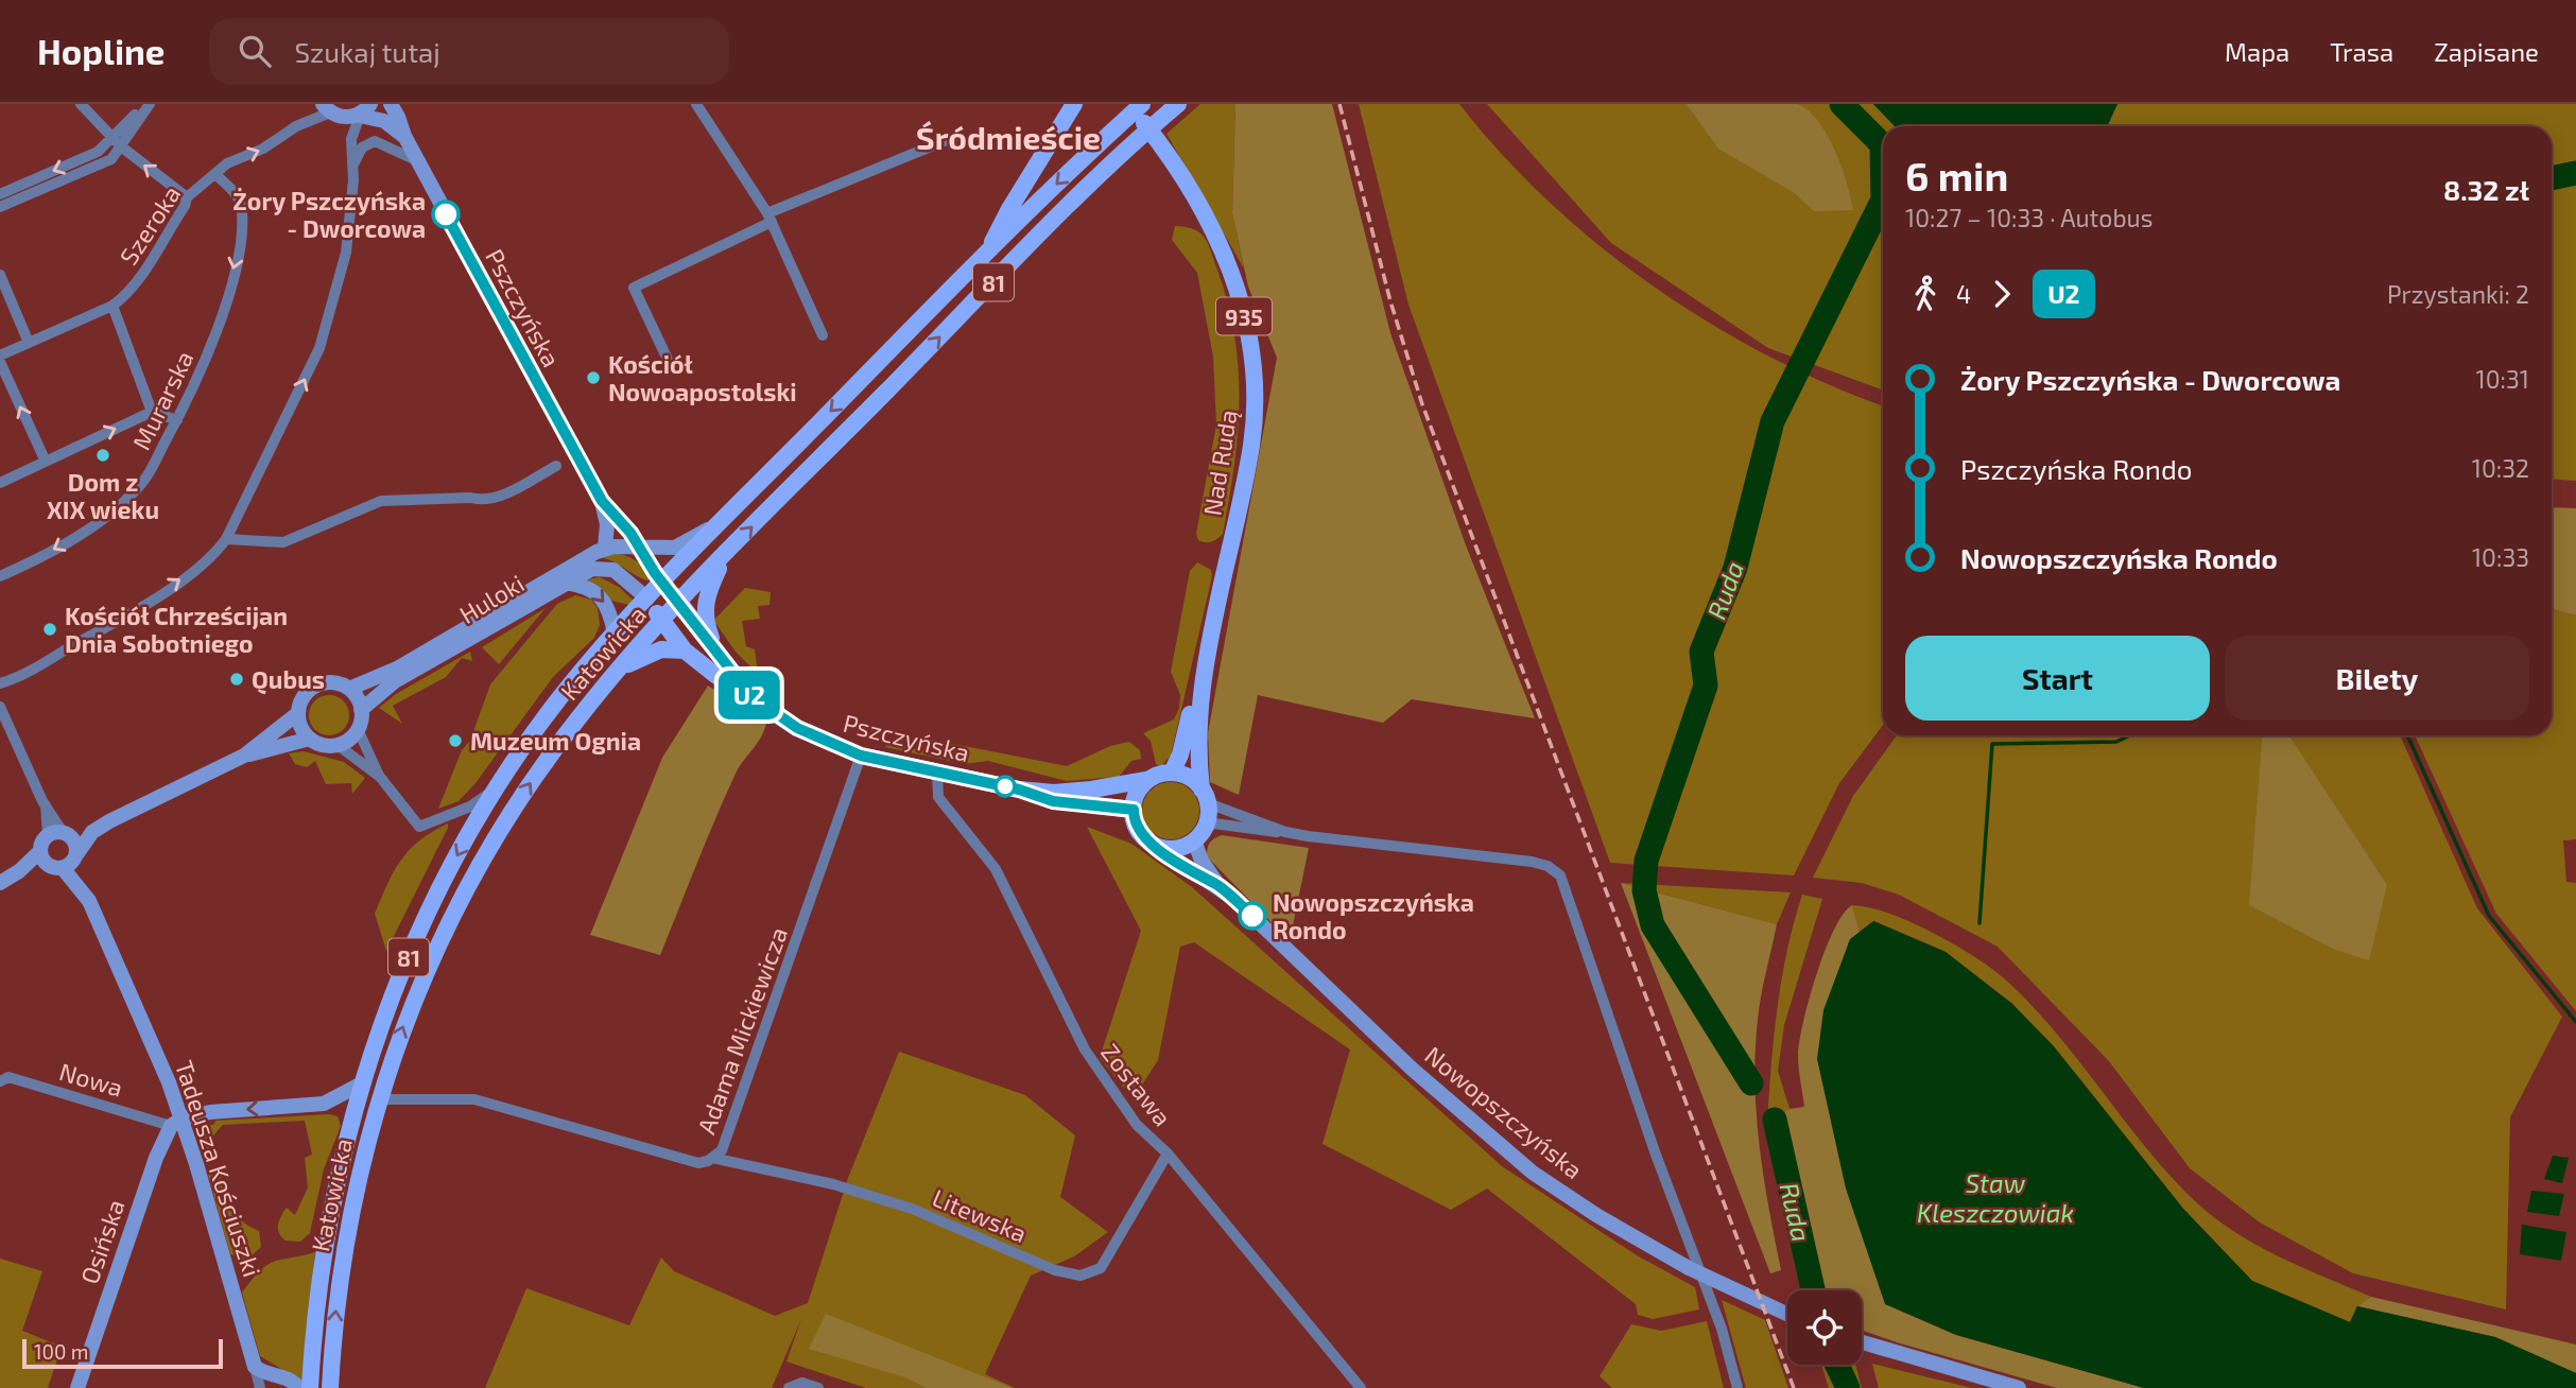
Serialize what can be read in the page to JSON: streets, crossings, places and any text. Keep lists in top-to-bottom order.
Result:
{
  "streets": {
    "main road": [
      "81",
      "Pszczyńska",
      "935",
      "Nad Rudą",
      "Katowicka"
    ],
    "street": [
      "Szeroka",
      "Murarska",
      "Huloki",
      "Adama Mickiewicza",
      "Nowa",
      "Zostawa",
      "Nowopszczyńska",
      "Tadeusza Kościuszki",
      "Litewska",
      "Osińska"
    ]
  },
  "crossings": [
    ["Szeroka", "Murarska"],
    ["Pszczyńska", "935"],
    ["Pszczyńska", "Nad Rudą"],
    ["Pszczyńska", "Huloki"],
    ["Pszczyńska", "Katowicka"],
    ["Pszczyńska", "Adama Mickiewicza"],
    ["Pszczyńska", "Zostawa"],
    ["Pszczyńska", "Nowopszczyńska"],
    ["935", "Nad Rudą"],
    ["935", "Nowopszczyńska"],
    ["Nad Rudą", "Nowopszczyńska"],
    ["Huloki", "Katowicka"],
    ["Katowicka", "Adama Mickiewicza"],
    ["Adama Mickiewicza", "Litewska"],
    ["Nowa", "Tadeusza Kościuszki"],
    ["Nowa", "Osińska"],
    ["Zostawa", "Litewska"],
    ["Tadeusza Kościuszki", "Osińska"]
  ],
  "one_way": ["Murarska"],
  "districts": ["Śródmieście"],
  "water": ["Ruda", "Staw Kleszczowiak"],
  "places": [
    "Żory Pszczyńska - Dworcowa",
    "Kościół Nowoapostolski",
    "Dom z XIX wieku",
    "Kościół Chrześcijan Dnia Sobotniego",
    "Qubus",
    "Muzeum Ognia",
    "Nowopszczyńska Rondo"
  ],
  "lines": ["bus line U2"],
  "scale_bar": "100 m",
  "page": {
    "header": "Hopline",
    "search": "Szukaj tutaj",
    "nav": ["Mapa", "Trasa", "Zapisane"],
    "on_map": "U2",
    "heading": ["6 min", "10:27 – 10:33 · Autobus", "8.32 zł"],
    "legs": ["4", "U2", "Przystanki: 2"],
    "list": [
      {
        "name": "Żory Pszczyńska - Dworcowa",
        "value": "10:31"
      },
      {
        "name": "Pszczyńska Rondo",
        "value": "10:32"
      },
      {
        "name": "Nowopszczyńska Rondo",
        "value": "10:33"
      }
    ],
    "buttons": ["Start", "Bilety"],
    "scale": "100 m"
  }
}
